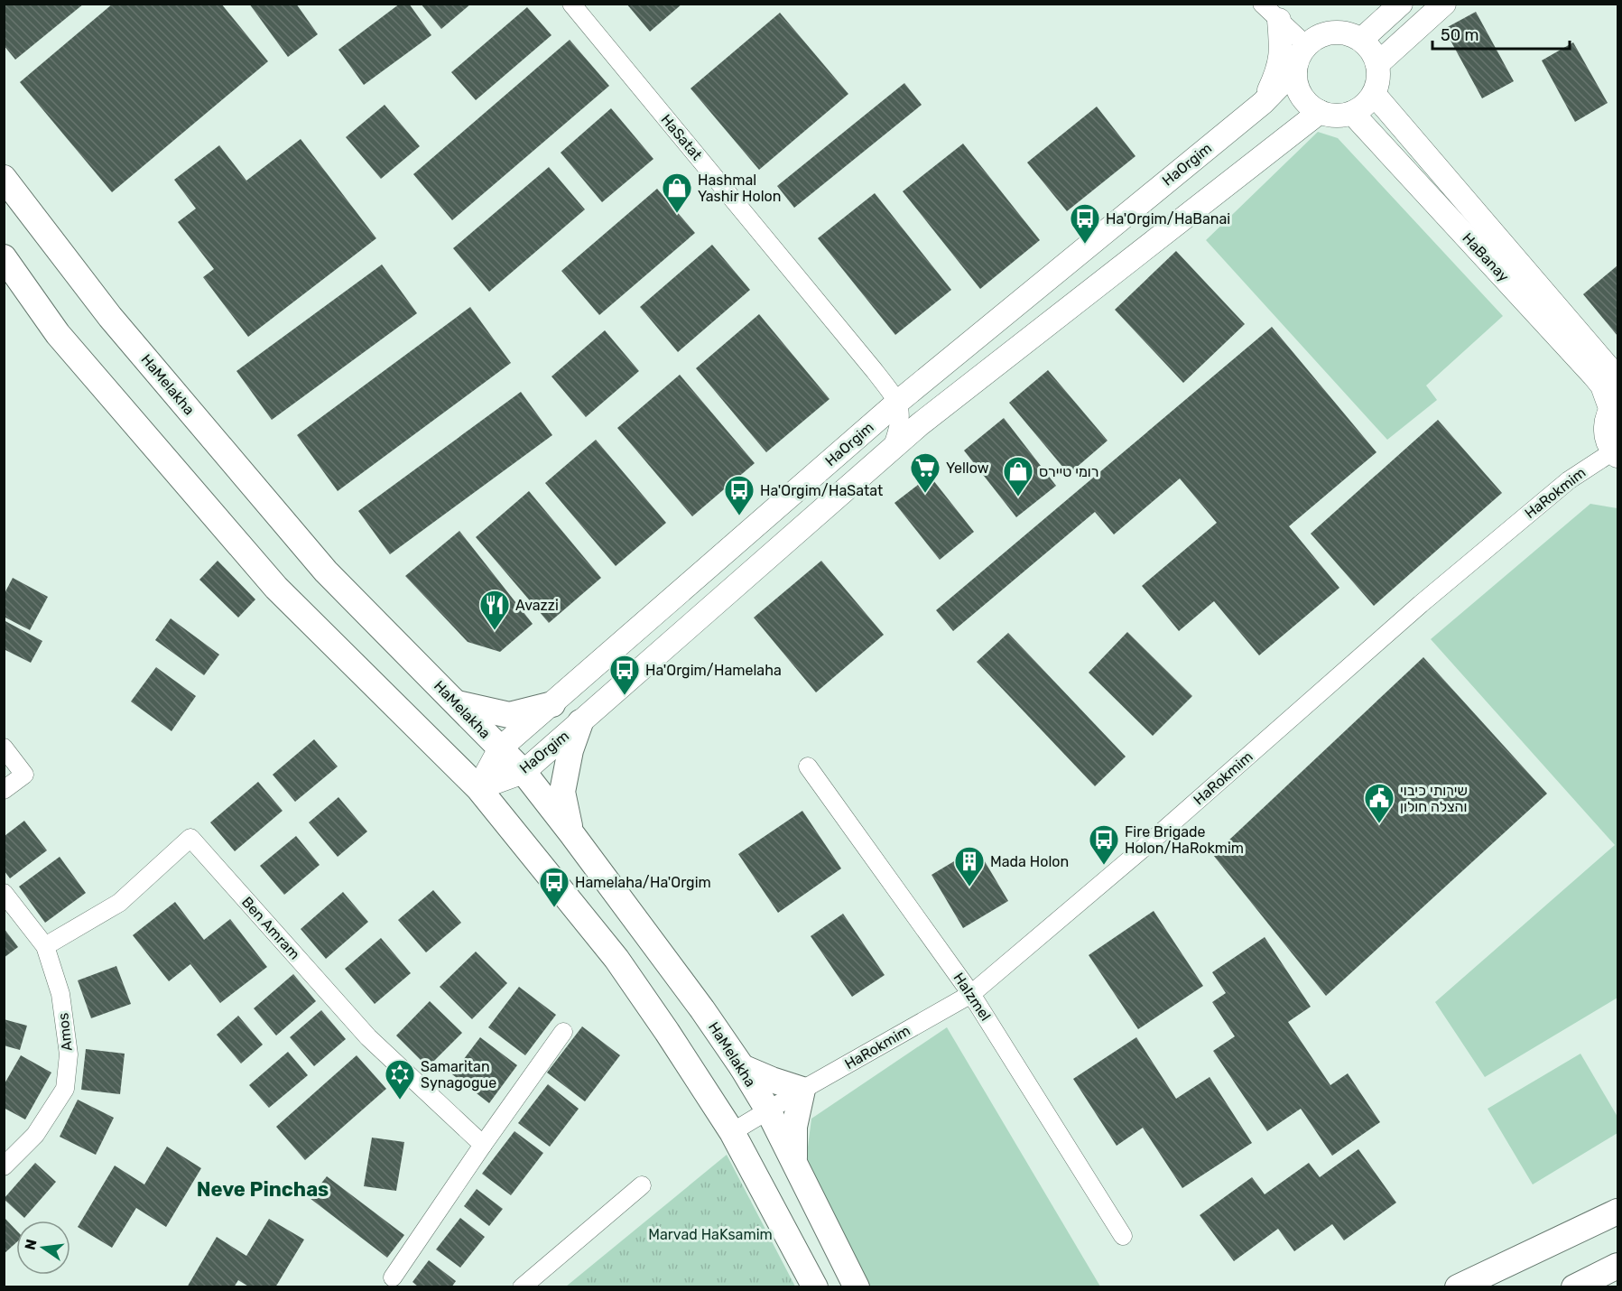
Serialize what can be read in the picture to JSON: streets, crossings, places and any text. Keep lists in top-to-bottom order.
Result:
{
  "streets": {
    "main road": ["HaMelakha"],
    "street": [
      "HaSatat",
      "HaOrgim",
      "HaBanay",
      "HaRokmim",
      "Ben Amram",
      "HaIzmel",
      "Amos"
    ]
  },
  "crossings": [
    ["HaSatat", "HaOrgim"],
    ["HaOrgim", "HaBanay"],
    ["HaOrgim", "HaMelakha"],
    ["HaMelakha", "HaRokmim"],
    ["HaRokmim", "HaIzmel"],
    ["Ben Amram", "Amos"]
  ],
  "districts": ["Neve Pinchas"],
  "parks": ["Marvad HaKsamim"],
  "places": {
    "shop": ["Hashmal Yashir Holon", "רומי טיירס"],
    "bus stop": [
      "Ha'Orgim/HaBanai",
      "Ha'Orgim/HaSatat",
      "Ha'Orgim/Hamelaha",
      "Fire Brigade Holon/HaRokmim",
      "Hamelaha/Ha'Orgim"
    ],
    "supermarket": ["Yellow"],
    "restaurant": ["Avazzi"],
    "public building": ["שירותי כיבוי והצלה חולון"],
    "building": ["Mada Holon"],
    "synagogue": ["Samaritan Synagogue"]
  },
  "scale_bar": "50 m",
  "north": "left"
}
